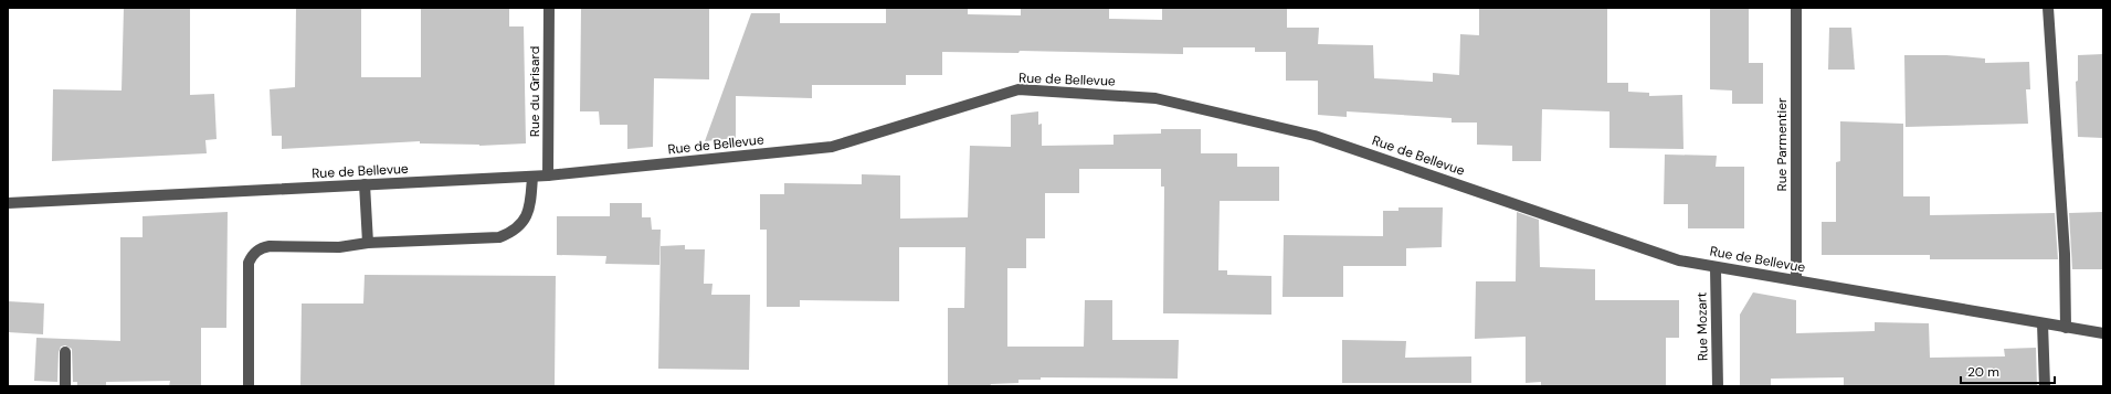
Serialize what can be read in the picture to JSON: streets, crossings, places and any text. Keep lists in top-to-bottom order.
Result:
{
  "streets": {
    "street": [
      "Rue de Bellevue",
      "Rue du Grisard",
      "Rue Parmentier",
      "Rue Mozart"
    ]
  },
  "crossings": [
    ["Rue de Bellevue", "Rue du Grisard"],
    ["Rue de Bellevue", "Rue Parmentier"],
    ["Rue de Bellevue", "Rue Mozart"]
  ],
  "scale_bar": "20 m"
}
